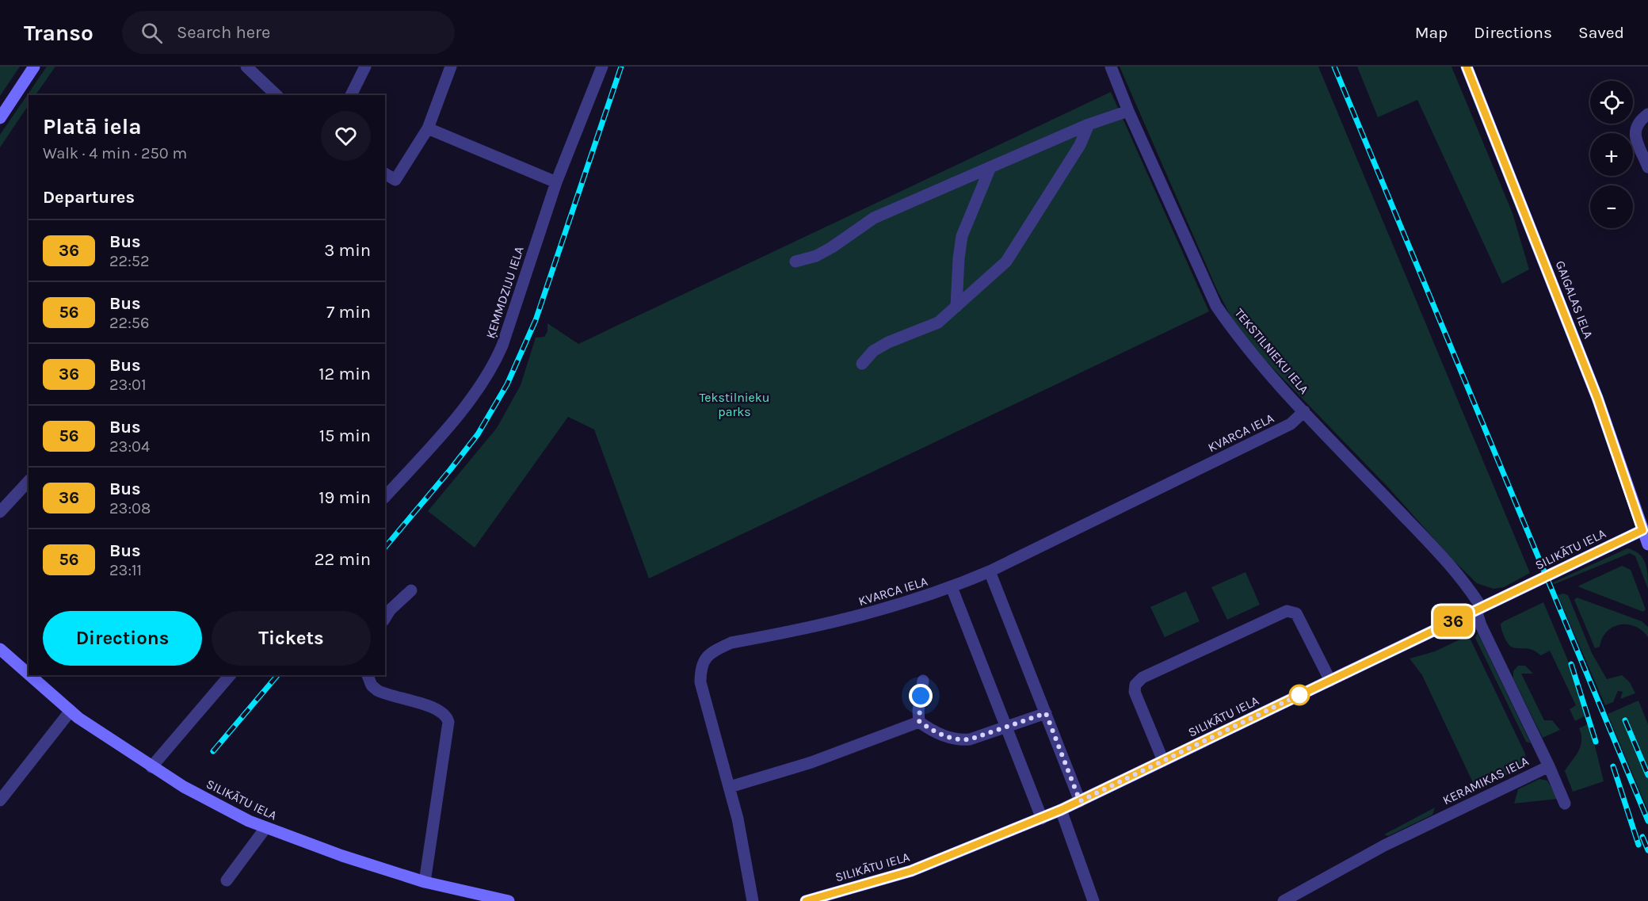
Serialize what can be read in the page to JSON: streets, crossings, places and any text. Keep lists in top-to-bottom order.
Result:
{
  "streets": {
    "main road": ["GAIGALAS IELA", "SILIKĀTU IELA"],
    "street": [
      "ĶEMMDZIJU IELA",
      "TEKSTILNIEKU IELA",
      "KVARCA IELA",
      "KERAMIKAS IELA"
    ]
  },
  "crossings": [
    ["GAIGALAS IELA", "SILIKĀTU IELA"],
    ["TEKSTILNIEKU IELA", "KVARCA IELA"],
    ["TEKSTILNIEKU IELA", "SILIKĀTU IELA"],
    ["TEKSTILNIEKU IELA", "KERAMIKAS IELA"],
    ["SILIKĀTU IELA", "KERAMIKAS IELA"]
  ],
  "parks": ["Tekstilnieku parks"],
  "lines": ["bus line 36"],
  "page": {
    "header": "Transo",
    "search": "Search here",
    "nav": ["Map", "Directions", "Saved"],
    "on_map": "36",
    "map_buttons": ["+", "−"],
    "heading": [
      ["Platā iela", "Walk · 4 min · 250 m"],
      "Departures"
    ],
    "list": [
      {
        "mark": "36",
        "name": "Bus",
        "note": "22:52",
        "value": "3 min"
      },
      {
        "mark": "56",
        "name": "Bus",
        "note": "22:56",
        "value": "7 min"
      },
      {
        "mark": "36",
        "name": "Bus",
        "note": "23:01",
        "value": "12 min"
      },
      {
        "mark": "56",
        "name": "Bus",
        "note": "23:04",
        "value": "15 min"
      },
      {
        "mark": "36",
        "name": "Bus",
        "note": "23:08",
        "value": "19 min"
      },
      {
        "mark": "56",
        "name": "Bus",
        "note": "23:11",
        "value": "22 min"
      }
    ],
    "buttons": ["Directions", "Tickets"]
  }
}
